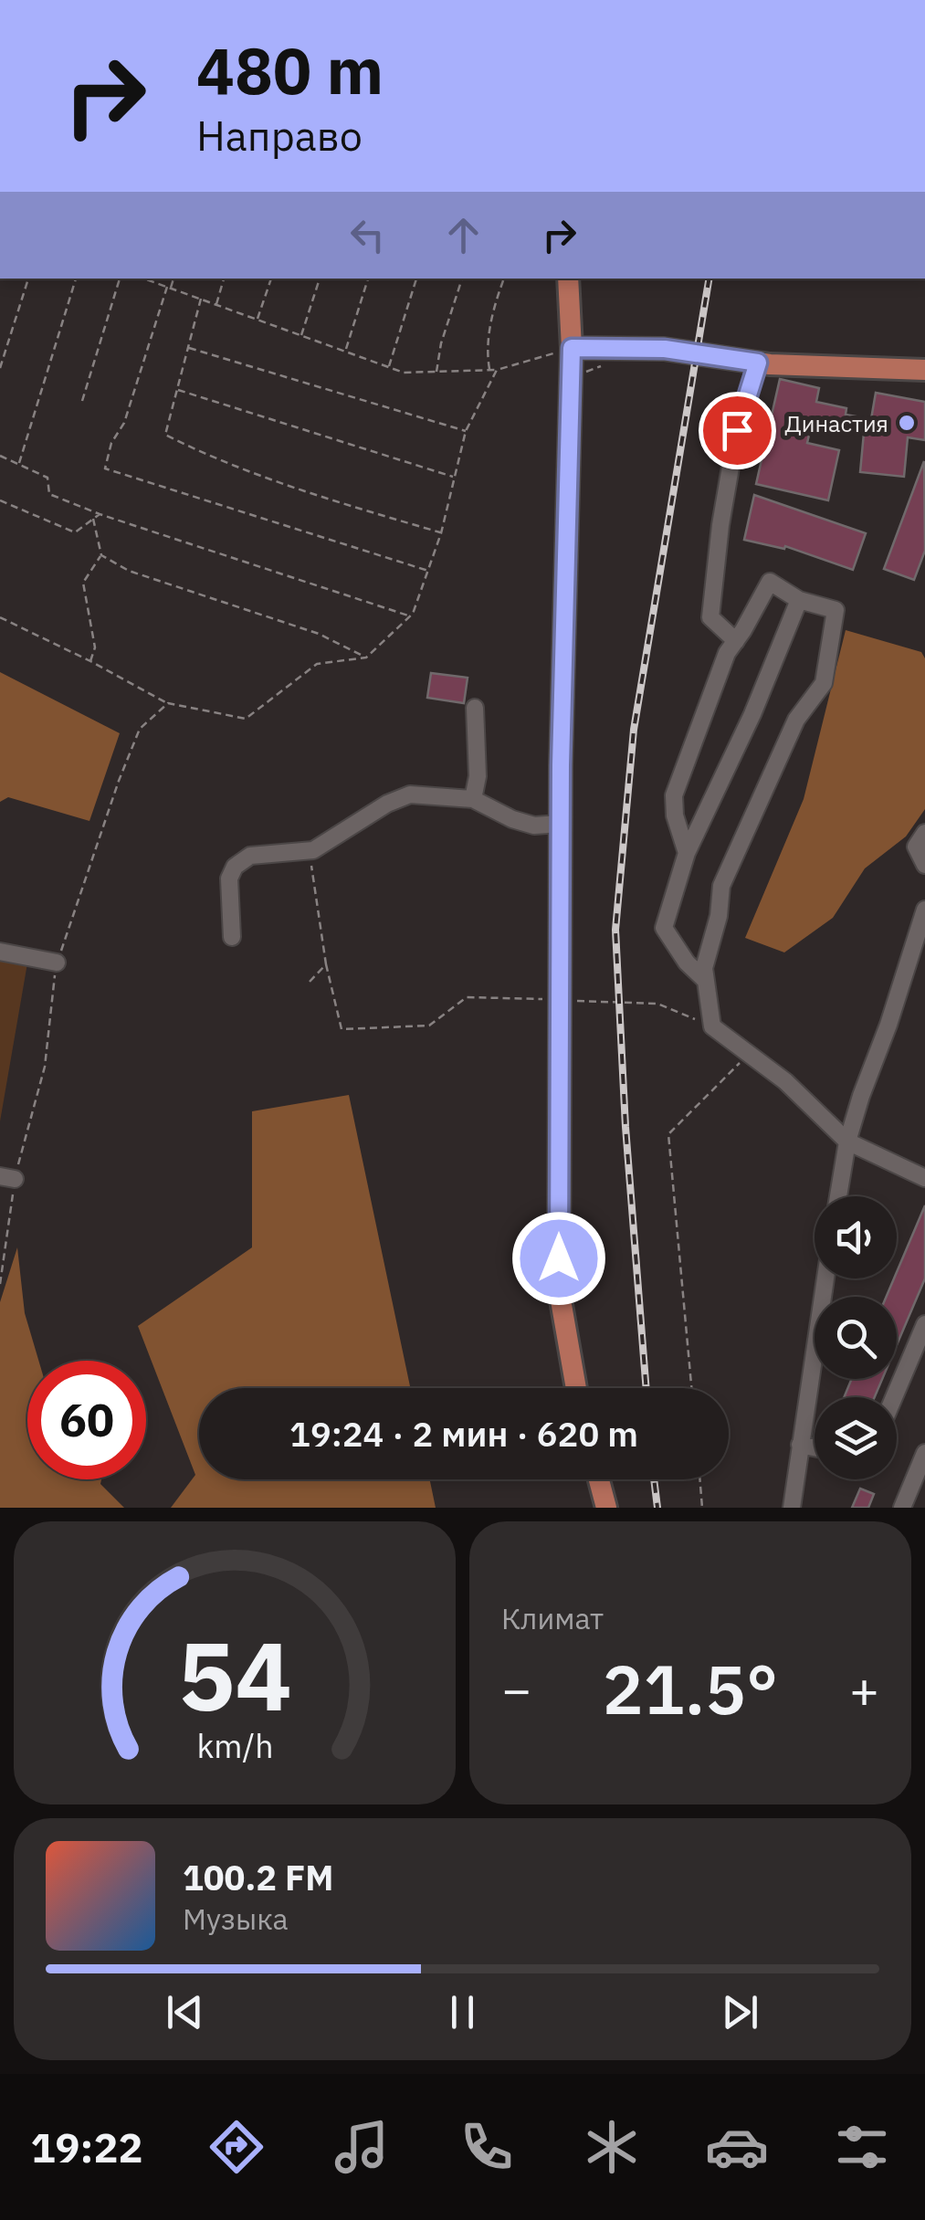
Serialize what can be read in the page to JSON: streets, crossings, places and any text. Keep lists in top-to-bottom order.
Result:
{
  "places": ["Династия"],
  "page": {
    "turn": ["480 m", "Направо"],
    "limit": "60",
    "trip": "19:24 · 2 мин · 620 m",
    "tile": "Климат",
    "heat": ["−", "21.5°", "+"],
    "song": ["100.2 FM", "Музыка"],
    "tabs": "19:22",
    "gauge": ["54", "km/h"]
  }
}
